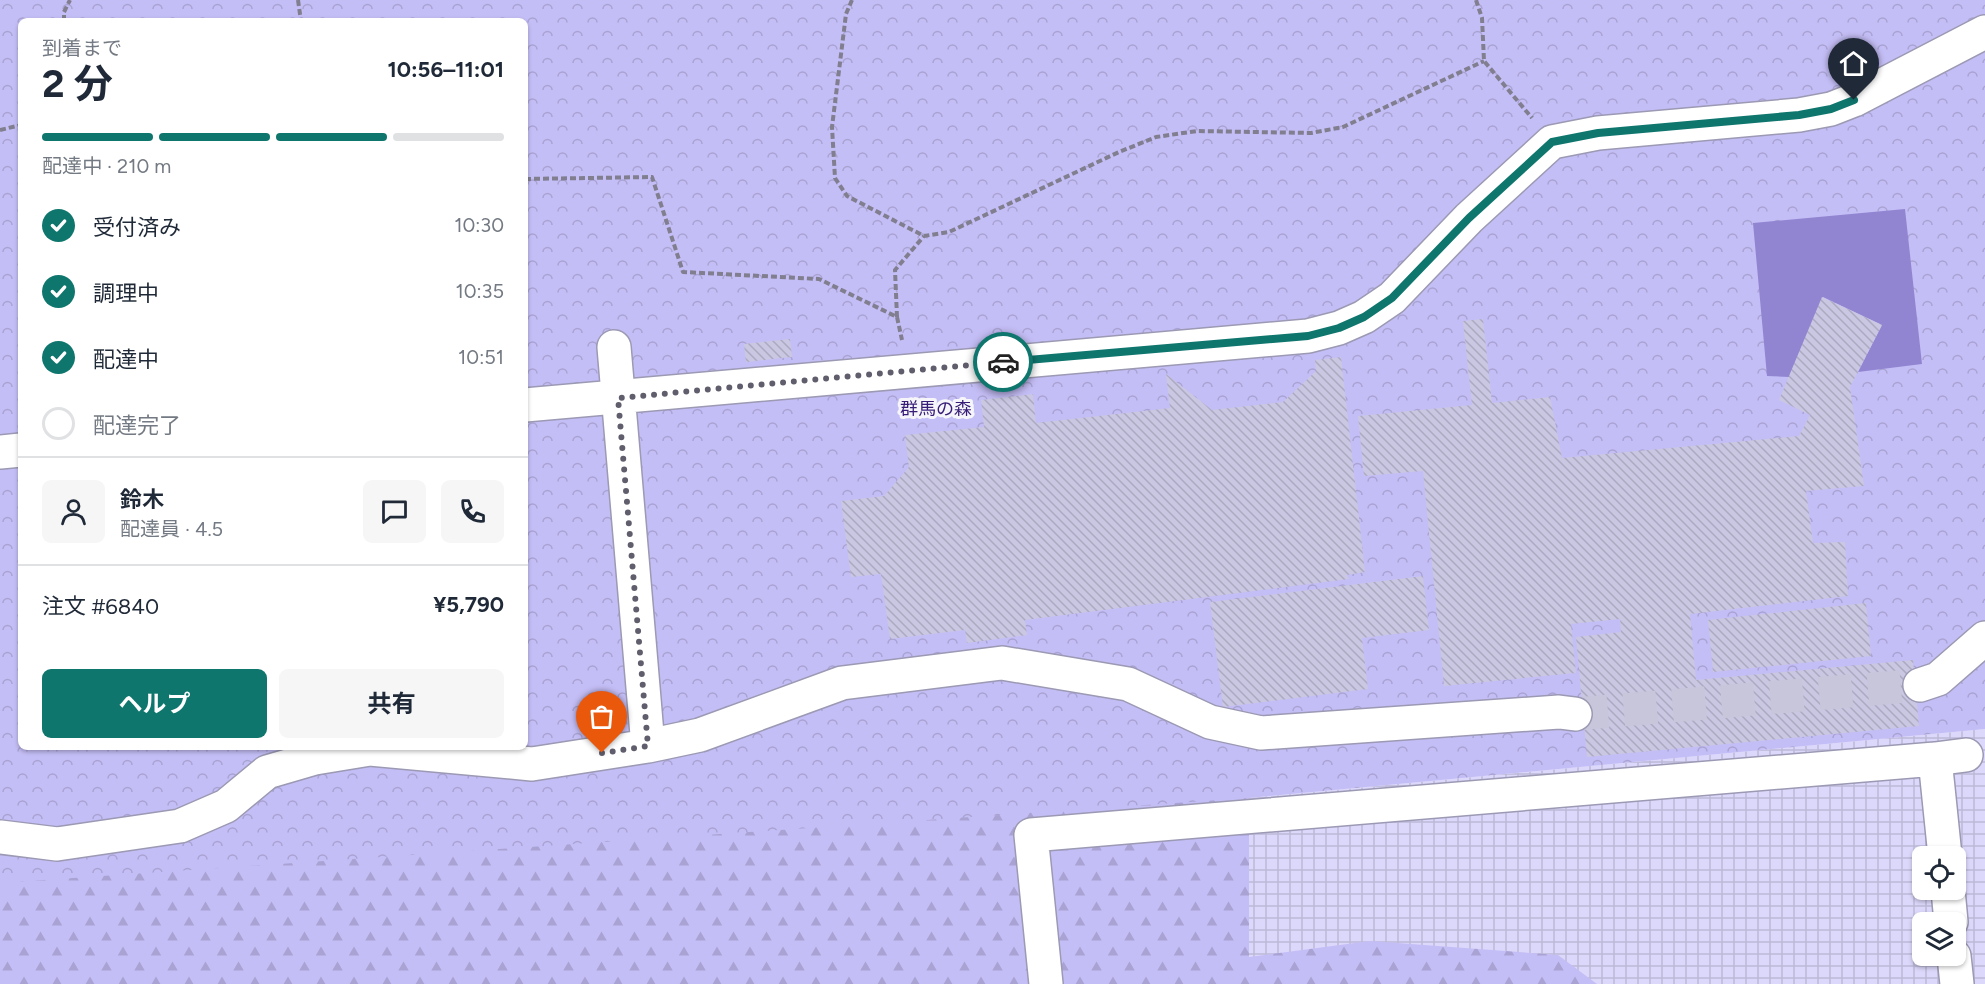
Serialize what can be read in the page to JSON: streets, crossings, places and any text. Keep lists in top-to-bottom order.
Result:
{
  "parks": ["群馬の森"],
  "page": {
    "heading": ["2 分", "到着まで", "10:56–11:01"],
    "panel": [
      "鈴木",
      "配達員 · 4.5",
      "注文 #6840",
      "¥5,790"
    ],
    "bar": "配達中 · 210 m",
    "list": [
      ["受付済み", "10:30"],
      ["調理中", "10:35"],
      ["配達中", "10:51"],
      "配達完了"
    ],
    "buttons": ["ヘルプ", "共有"]
  }
}
